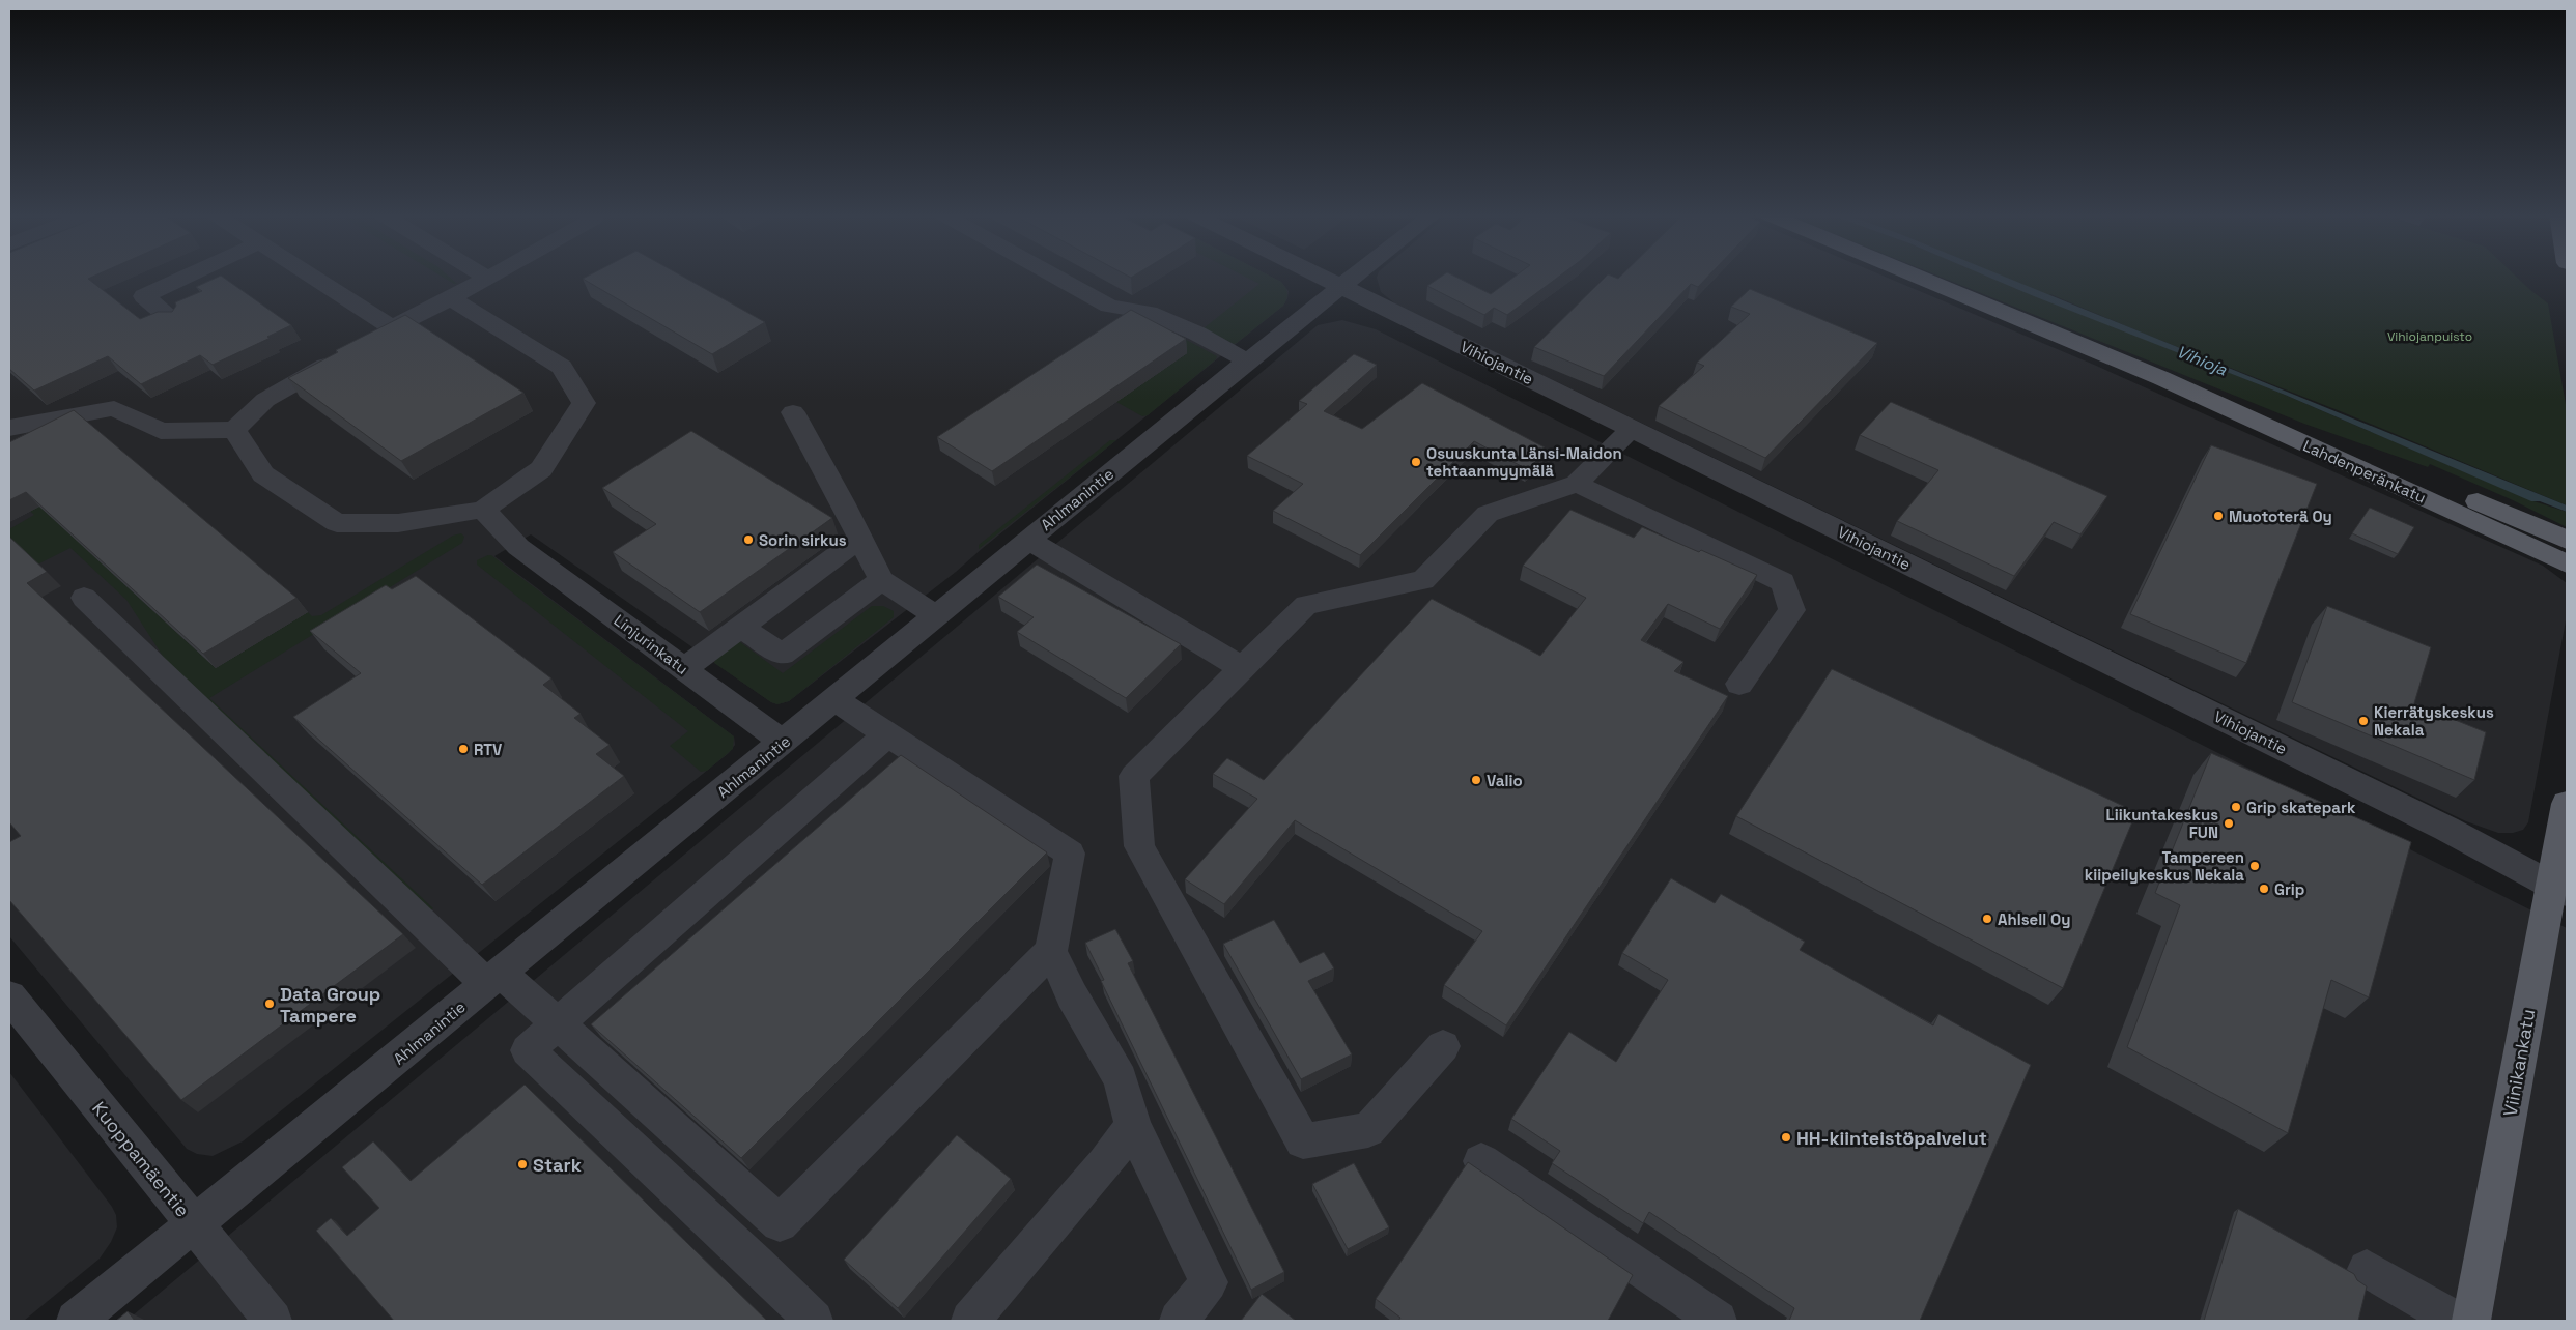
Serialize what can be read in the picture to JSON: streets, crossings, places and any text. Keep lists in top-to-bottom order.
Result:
{
  "streets": {
    "main road": ["Lahdenperänkatu", "Viinikankatu"],
    "street": [
      "Vihiojantie",
      "Ahlmanintie",
      "Linjurinkatu",
      "Kuoppamäentie"
    ]
  },
  "crossings": [
    ["Vihiojantie", "Ahlmanintie"],
    ["Vihiojantie", "Viinikankatu"],
    ["Ahlmanintie", "Linjurinkatu"],
    ["Ahlmanintie", "Kuoppamäentie"]
  ],
  "water": ["Vihioja"],
  "parks": ["Vihiojanpuisto"],
  "places": [
    "Osuuskunta Länsi-Maidon tehtaanmyymälä",
    "Muototerä Oy",
    "Sorin sirkus",
    "Kierrätyskeskus Nekala",
    "RTV",
    "Valio",
    "Grip skatepark",
    "Liikuntakeskus FUN",
    "Tampereen kiipeilykeskus Nekala",
    "Grip",
    "Ahlsell Oy",
    "Data Group Tampere",
    "HH-kiinteistöpalvelut",
    "Stark"
  ]
}
